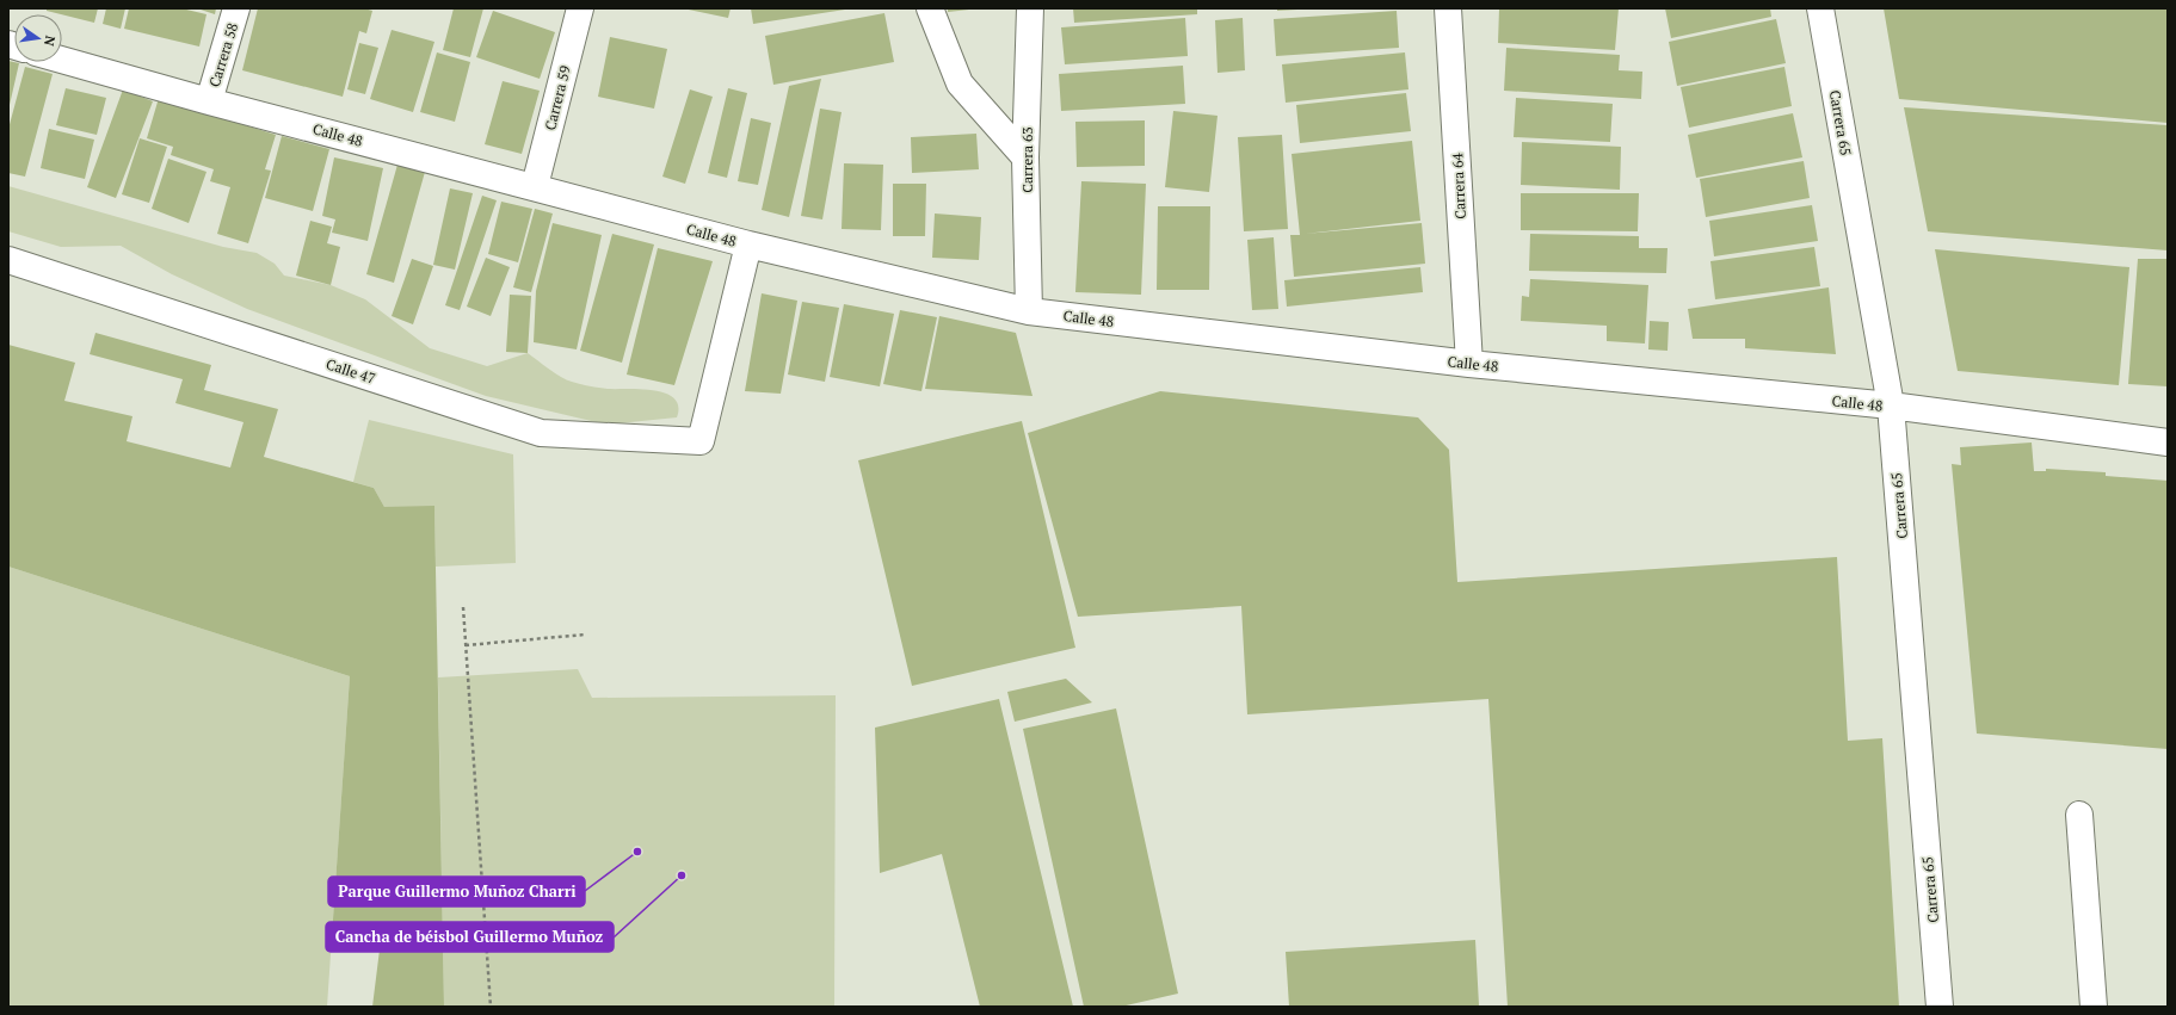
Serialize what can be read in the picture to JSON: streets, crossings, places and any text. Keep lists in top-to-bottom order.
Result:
{
  "streets": {
    "street": [
      "Carrera 58",
      "Carrera 59",
      "Carrera 65",
      "Calle 48",
      "Carrera 63",
      "Carrera 64",
      "Calle 47"
    ]
  },
  "crossings": [
    ["Carrera 58", "Calle 48"],
    ["Carrera 59", "Calle 48"],
    ["Carrera 65", "Calle 48"],
    ["Calle 48", "Carrera 63"],
    ["Calle 48", "Carrera 64"],
    ["Calle 48", "Calle 47"]
  ],
  "places": ["Parque Guillermo Muñoz Charri", "Cancha de béisbol Guillermo Muñoz"],
  "north": "right"
}
